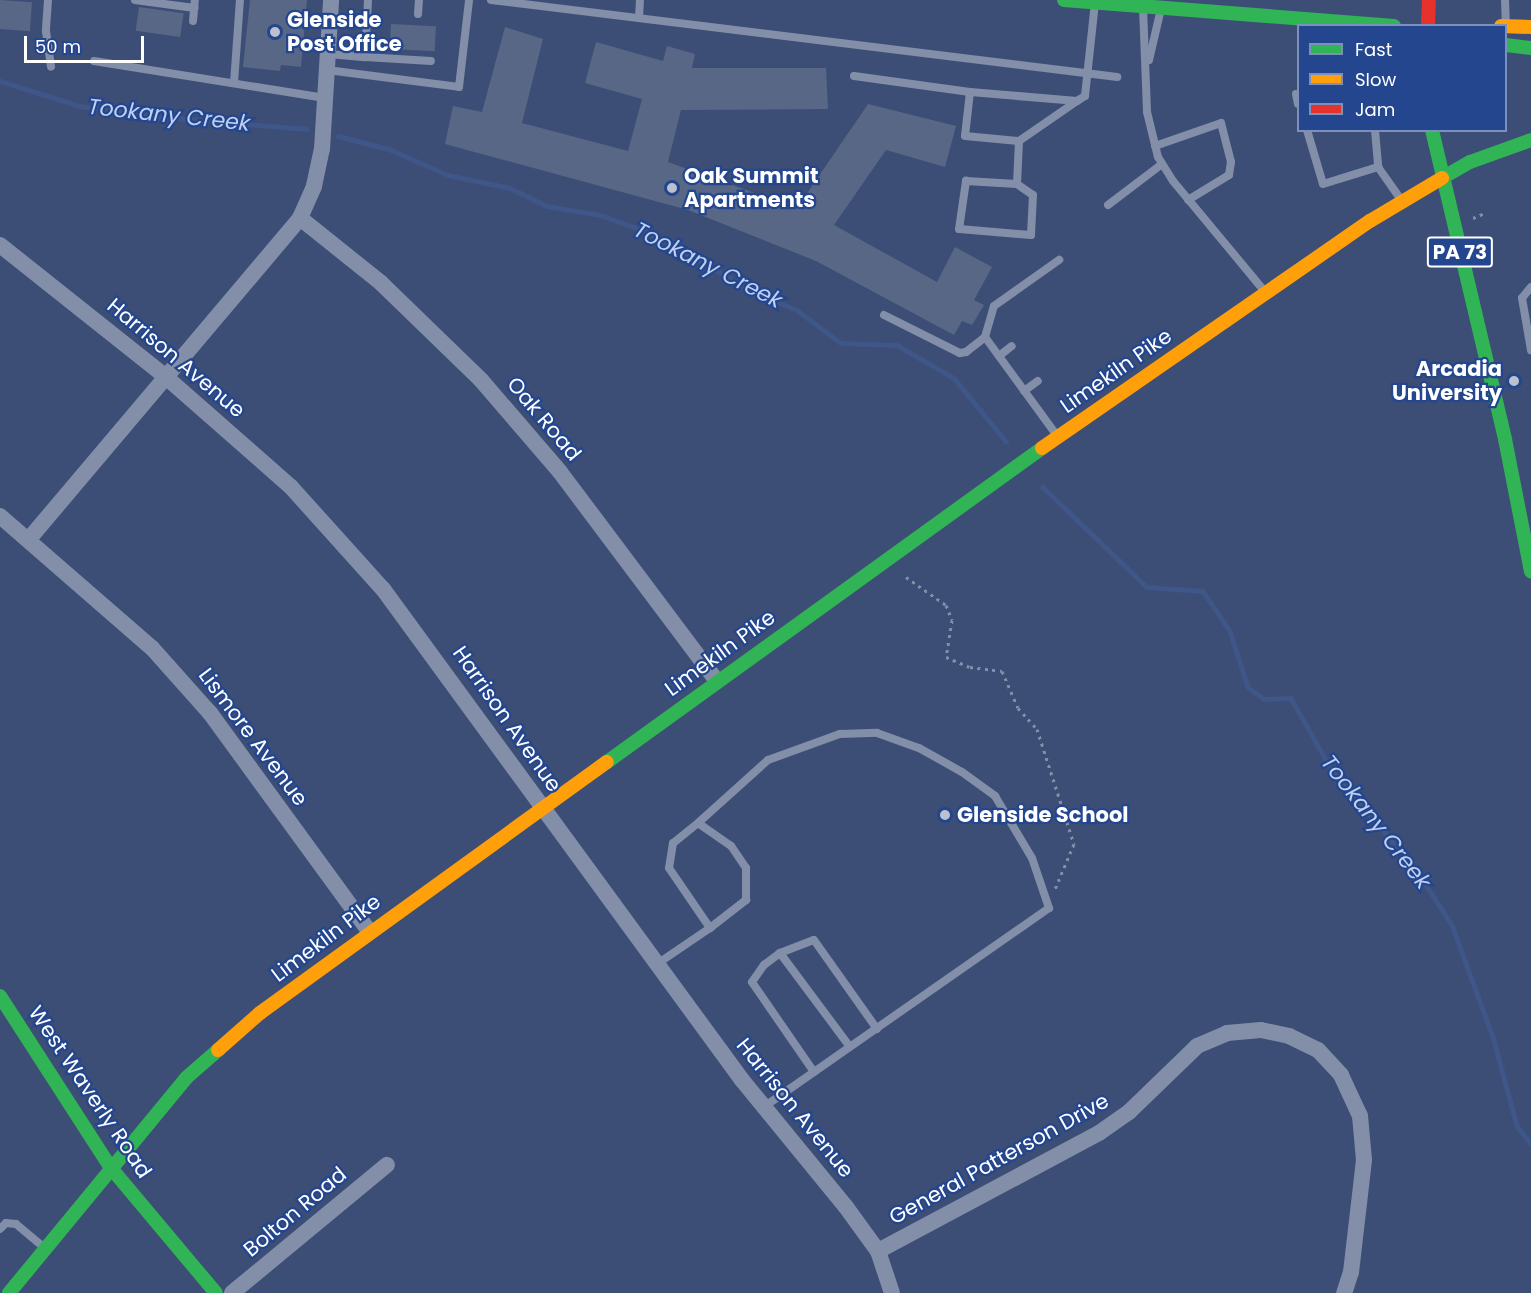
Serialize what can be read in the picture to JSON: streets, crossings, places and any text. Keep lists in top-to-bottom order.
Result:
{
  "streets": {
    "main road": ["PA 73", "Limekiln Pike", "West Waverly Road"],
    "street": [
      "Harrison Avenue",
      "Oak Road",
      "Lismore Avenue",
      "General Patterson Drive",
      "Bolton Road"
    ]
  },
  "crossings": [
    ["PA 73", "Limekiln Pike"],
    ["Harrison Avenue", "Limekiln Pike"],
    ["Harrison Avenue", "General Patterson Drive"],
    ["Limekiln Pike", "Oak Road"],
    ["Limekiln Pike", "Lismore Avenue"],
    ["Limekiln Pike", "West Waverly Road"]
  ],
  "water": ["Tookany Creek"],
  "places": [
    "Glenside Post Office",
    "Oak Summit Apartments",
    "Arcadia University",
    "Glenside School"
  ],
  "legend": ["Fast", "Slow", "Jam"],
  "scale_bar": "50 m"
}
